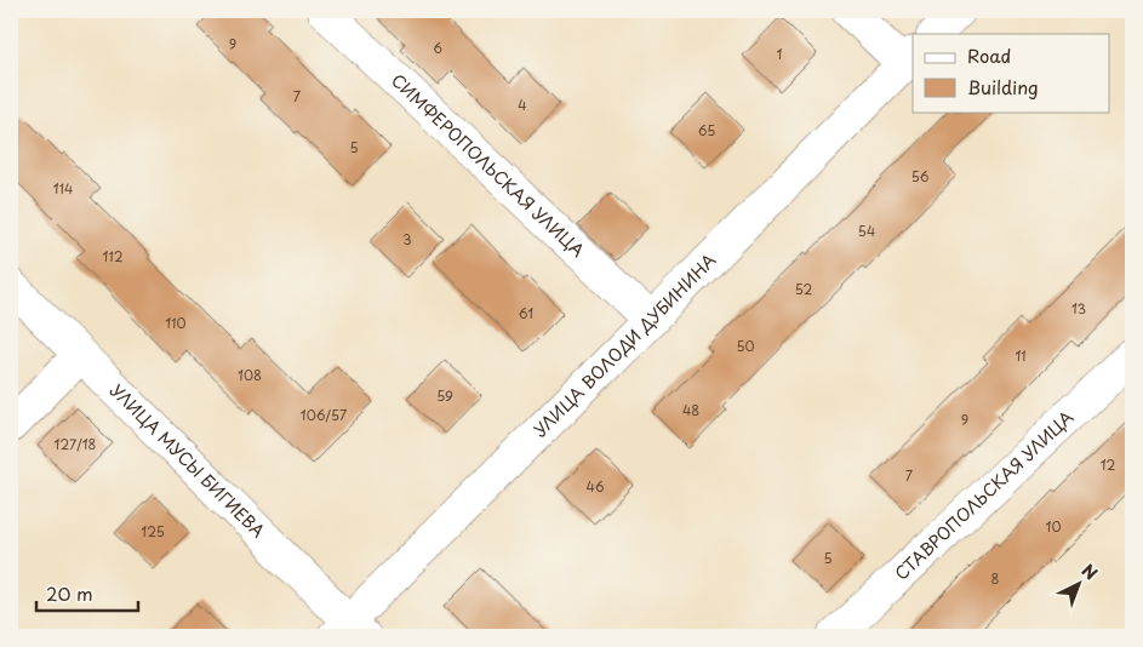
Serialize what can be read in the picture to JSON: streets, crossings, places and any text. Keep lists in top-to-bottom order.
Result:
{
  "streets": {
    "street": [
      "СИМФЕРОПОЛЬСКАЯ УЛИЦА",
      "УЛИЦА ВОЛОДИ ДУБИНИНА",
      "УЛИЦА МУСЫ БИГИЕВА",
      "СТАВРОПОЛЬСКАЯ УЛИЦА"
    ]
  },
  "crossings": [
    ["СИМФЕРОПОЛЬСКАЯ УЛИЦА", "УЛИЦА ВОЛОДИ ДУБИНИНА"],
    ["УЛИЦА ВОЛОДИ ДУБИНИНА", "УЛИЦА МУСЫ БИГИЕВА"]
  ],
  "house_numbers": [
    "9",
    "6",
    "1",
    "7",
    "4",
    "65",
    "5",
    "56",
    "114",
    "54",
    "3",
    "112",
    "52",
    "13",
    "61",
    "110",
    "50",
    "11",
    "108",
    "59",
    "48",
    "106/57",
    "9",
    "127/18",
    "12",
    "7",
    "46",
    "10",
    "125",
    "5",
    "8"
  ],
  "legend": ["Road", "Building"],
  "scale_bar": "20 m",
  "north": "top right"
}
